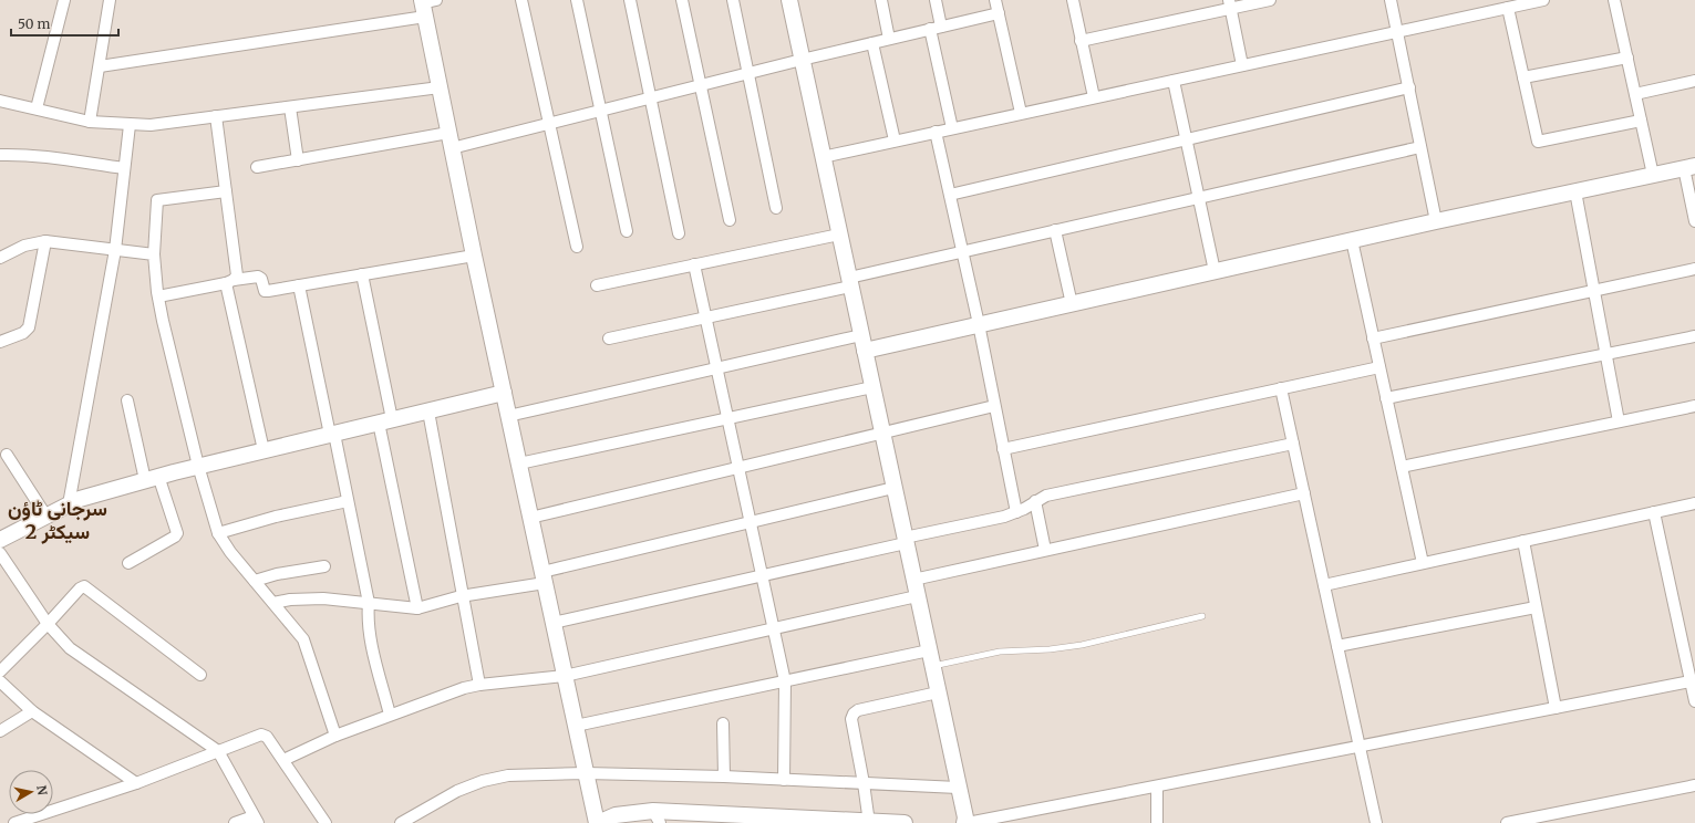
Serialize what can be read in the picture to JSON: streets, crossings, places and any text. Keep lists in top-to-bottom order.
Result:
{
  "districts": ["سرجانی ٹاؤن سیکٹر 2"],
  "scale_bar": "50 m",
  "north": "right"
}
